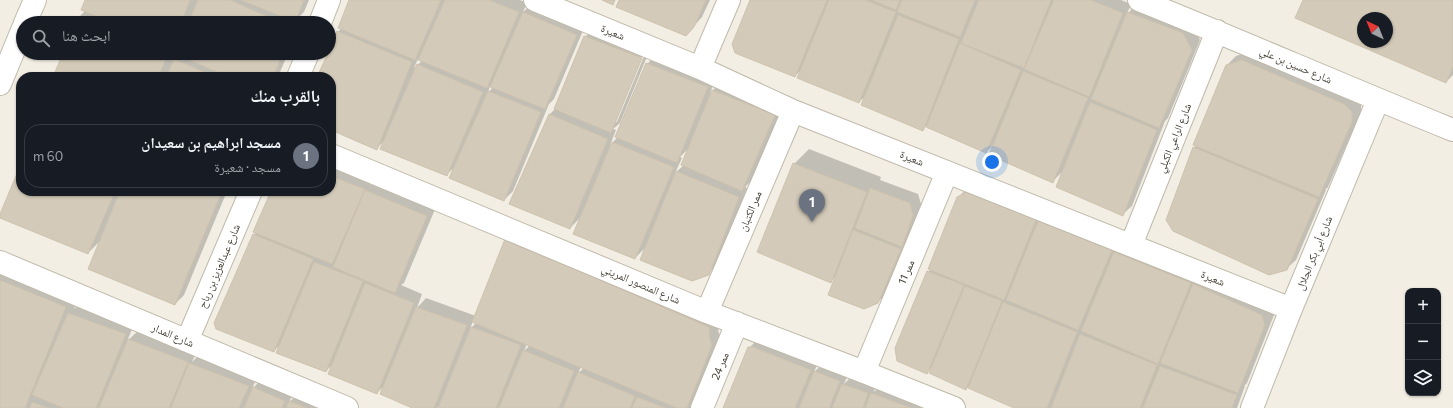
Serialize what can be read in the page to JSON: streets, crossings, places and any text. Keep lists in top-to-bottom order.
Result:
{
  "streets": {
    "street": [
      "شعيرة",
      "شارع حسين بن علي",
      "شارع الراعي الكبلي",
      "ممر الكتبان",
      "شارع أبي بكر الجلال",
      "شارع عبدالعزيز بن رباح",
      "ممر 11",
      "شارع المنصور المريني",
      "شارع المدار",
      "ممر 24"
    ]
  },
  "crossings": [
    ["شعيرة", "شارع الراعي الكبلي"],
    ["شعيرة", "ممر الكتبان"],
    ["شعيرة", "شارع أبي بكر الجلال"],
    ["شعيرة", "ممر 11"],
    ["شارع حسين بن علي", "شارع الراعي الكبلي"],
    ["شارع حسين بن علي", "شارع أبي بكر الجلال"],
    ["ممر الكتبان", "شارع المنصور المريني"],
    ["شارع عبدالعزيز بن رباح", "شارع المدار"],
    ["ممر 11", "شارع المنصور المريني"],
    ["شارع المنصور المريني", "ممر 24"]
  ],
  "north": "top left",
  "page": {
    "search": "ابحث هنا",
    "heading": "بالقرب منك",
    "list": [
      {
        "mark": "1",
        "name": "مسجد ابراهيم بن سعيدان",
        "note": "مسجد · شعيرة",
        "value": "60 m"
      }
    ],
    "pins": "1",
    "map_buttons": ["+", "−"]
  }
}
